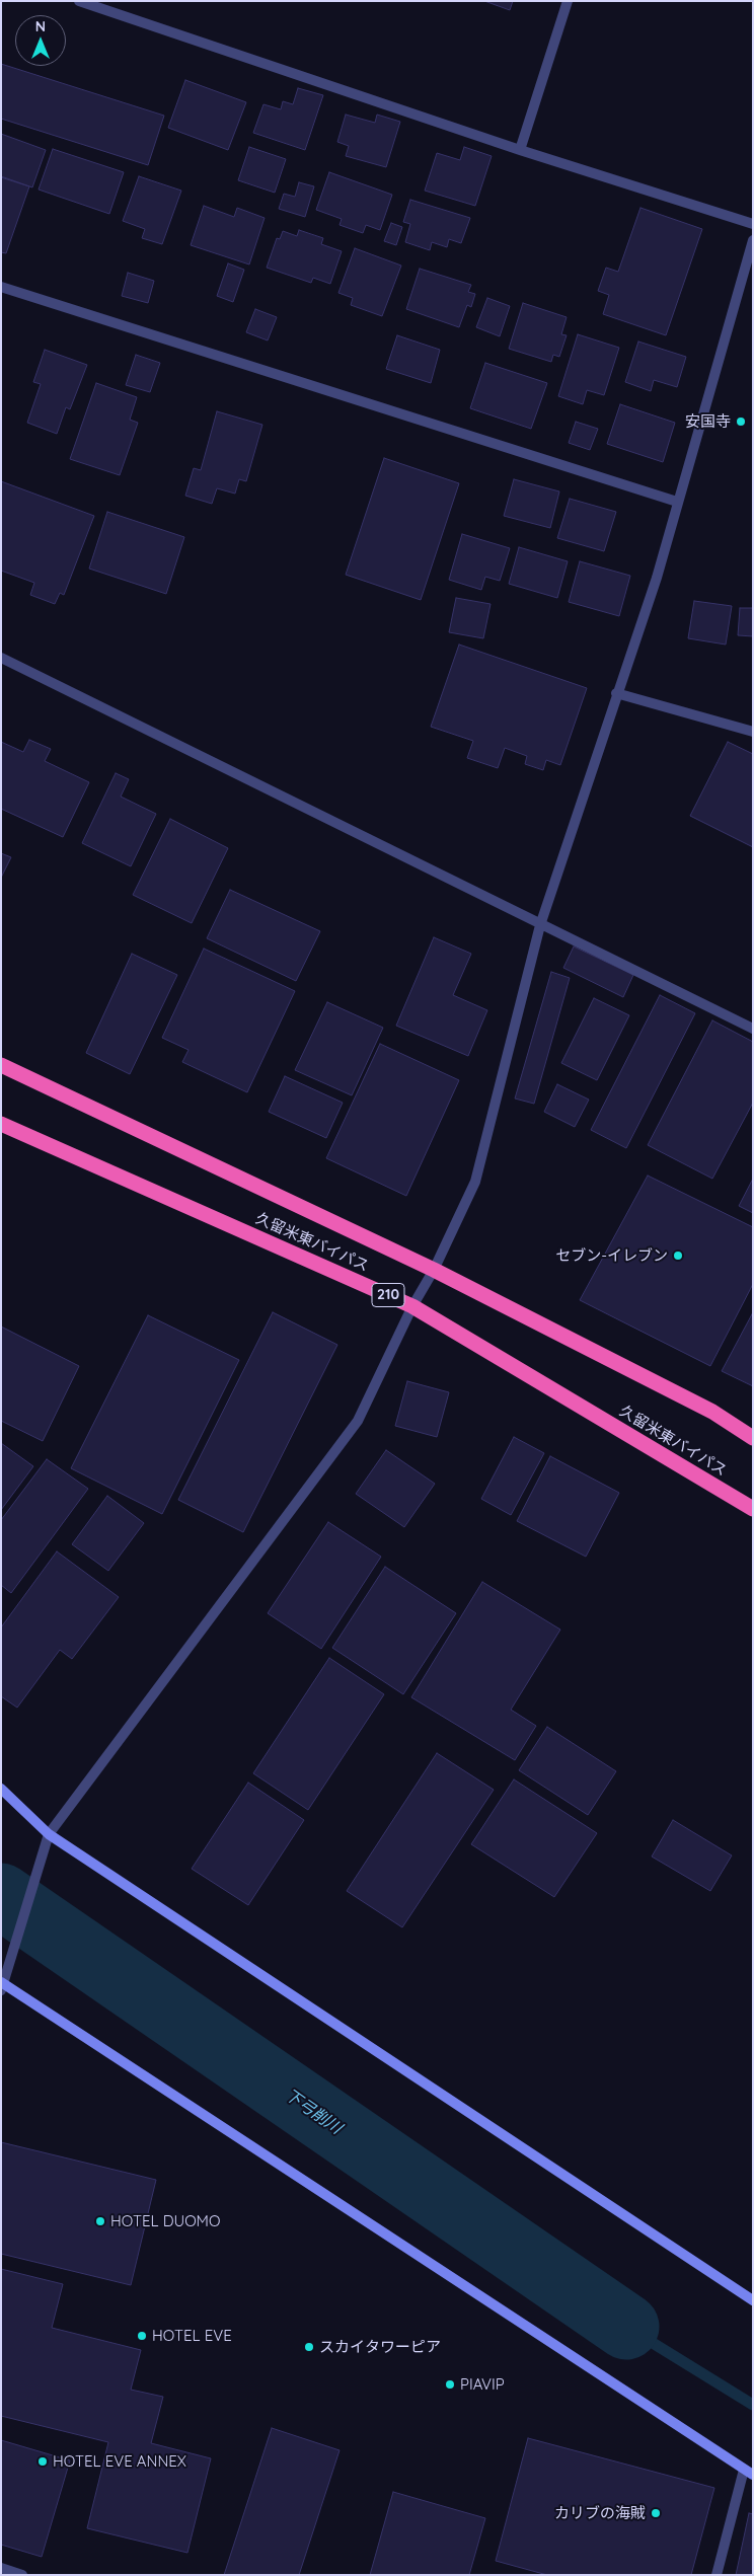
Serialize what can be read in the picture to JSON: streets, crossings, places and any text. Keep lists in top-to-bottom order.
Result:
{
  "streets": {
    "highway": ["久留米東バイパス", "210"]
  },
  "water": ["下弓削川"],
  "places": [
    "安国寺",
    "セブン-イレブン",
    "HOTEL DUOMO",
    "HOTEL EVE",
    "スカイタワーピア",
    "PIAVIP",
    "HOTEL EVE ANNEX",
    "カリブの海賊"
  ],
  "north": "top"
}
